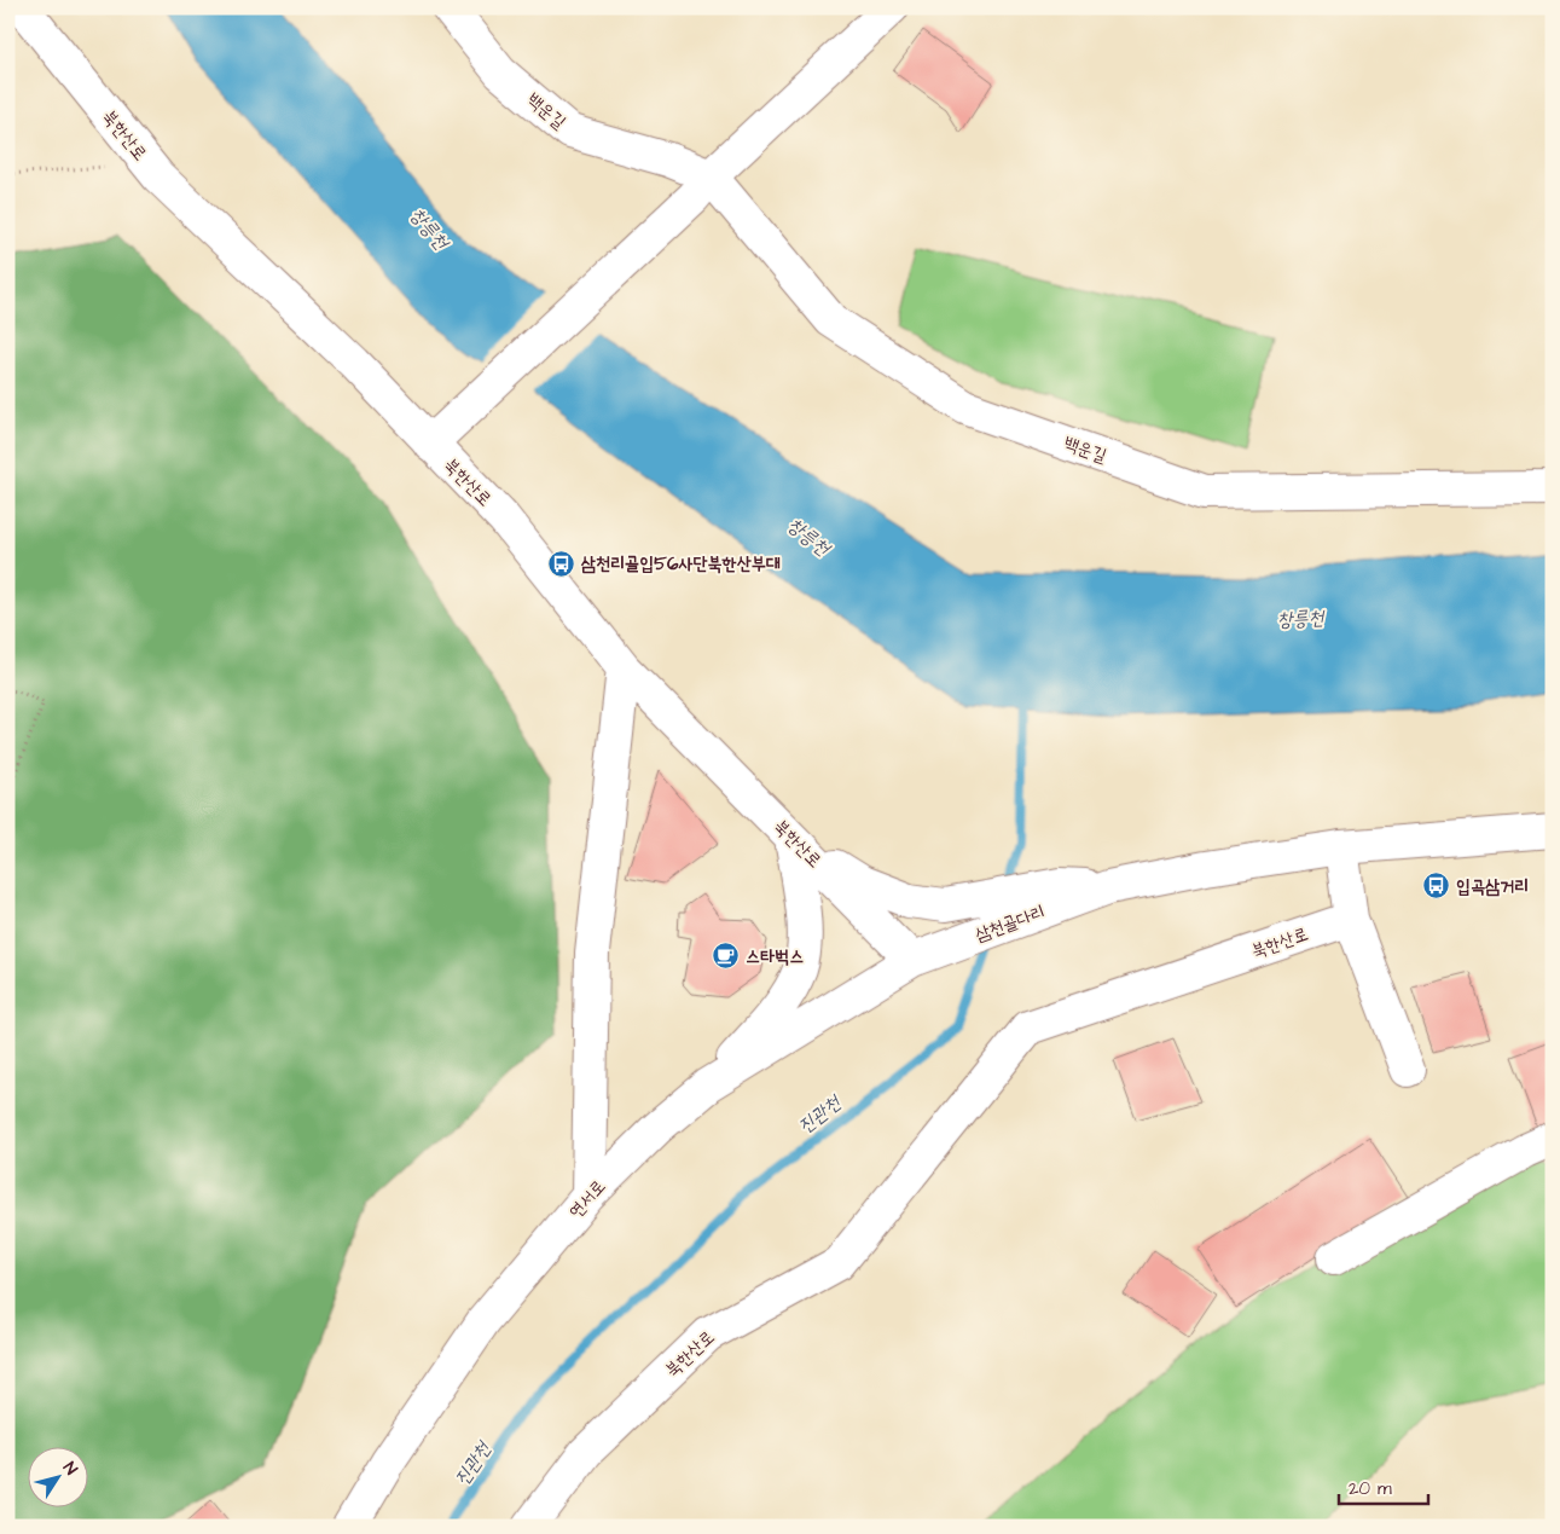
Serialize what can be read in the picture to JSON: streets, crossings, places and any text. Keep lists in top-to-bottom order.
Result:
{
  "streets": {
    "main road": [
      "백운길",
      "북한산로",
      "삼천골다리",
      "연서로"
    ]
  },
  "crossings": [
    ["북한산로", "삼천골다리"],
    ["북한산로", "연서로"],
    ["삼천골다리", "연서로"]
  ],
  "water": ["창릉천", "진관천"],
  "places": {
    "bus stop": ["삼천리골입56사단북한산부대", "입곡삼거리"],
    "cafe": ["스타벅스"]
  },
  "scale_bar": "20 m",
  "north": "top right"
}
